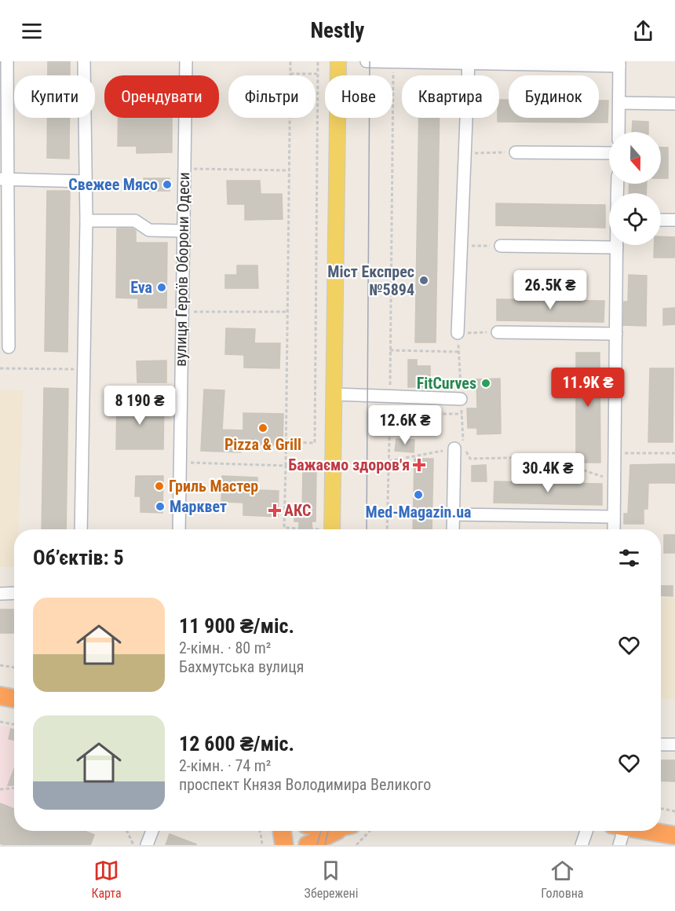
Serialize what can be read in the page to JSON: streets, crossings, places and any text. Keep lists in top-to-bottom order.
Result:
{
  "streets": {
    "street": ["вулиця Героїв Оборони Одеси"]
  },
  "places": {
    "other": [
      "Свежее Мясо",
      "Міст Експрес №5894",
      "Eva",
      "FitCurves",
      "Pizza & Grill",
      "Гриль Мастер",
      "Med-Magazin.ua",
      "Марквет"
    ],
    "health": ["Бажаємо здоров'я", "АКС"]
  },
  "north": "bottom",
  "page": {
    "header": "Nestly",
    "chip": [
      "Купити",
      "Орендувати",
      "Фільтри",
      "Нове",
      "Квартира",
      "Будинок"
    ],
    "price": [
      "26.5K ₴",
      "11.9K ₴",
      "8 190 ₴",
      "12.6K ₴",
      "30.4K ₴"
    ],
    "heading": "Об’єктів: 5",
    "list": [
      {
        "name": "11 900 ₴/міс.",
        "note": "2-кімн. · 80 m² · Бахмутська вулиця"
      },
      {
        "name": "12 600 ₴/міс.",
        "note": "2-кімн. · 74 m² · проспект Князя Володимира Великого"
      }
    ],
    "tabs": ["Карта", "Збережені", "Головна"]
  }
}
